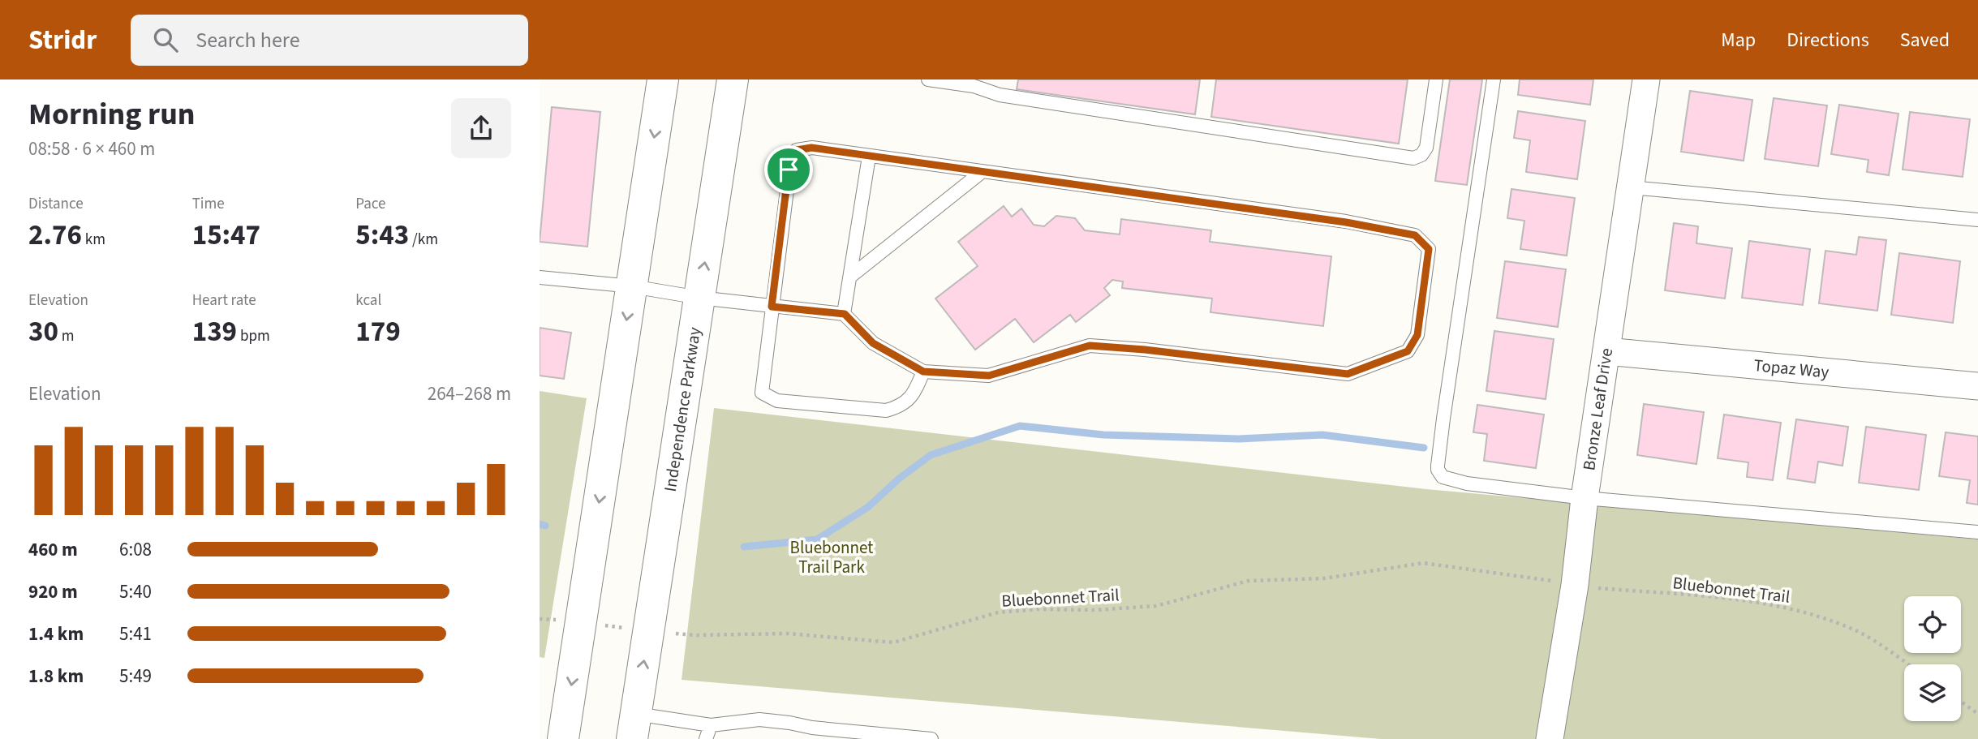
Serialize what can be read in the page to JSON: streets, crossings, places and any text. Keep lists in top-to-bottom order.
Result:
{
  "streets": {
    "main road": ["Independence Parkway"],
    "street": ["Topaz Way", "Bronze Leaf Drive"],
    "path": ["Bluebonnet Trail"]
  },
  "crossings": [
    ["Topaz Way", "Bronze Leaf Drive"],
    ["Independence Parkway", "Bluebonnet Trail"]
  ],
  "parks": ["Bluebonnet Trail Park"],
  "page": {
    "header": "Stridr",
    "search": "Search here",
    "nav": ["Map", "Directions", "Saved"],
    "heading": ["Morning run", "08:58 · 6 × 460 m"],
    "stats": [
      ["Distance", "2.76 km"],
      ["Time", "15:47"],
      ["Pace", "5:43 /km"],
      ["Elevation", "30 m"],
      ["Heart rate", "139 bpm"],
      ["kcal", "179"]
    ],
    "chart": ["Elevation", "264–268 m"],
    "list": [
      {
        "name": "460 m",
        "note": "6:08"
      },
      {
        "name": "920 m",
        "note": "5:40"
      },
      {
        "name": "1.4 km",
        "note": "5:41"
      },
      {
        "name": "1.8 km",
        "note": "5:49"
      }
    ]
  }
}
